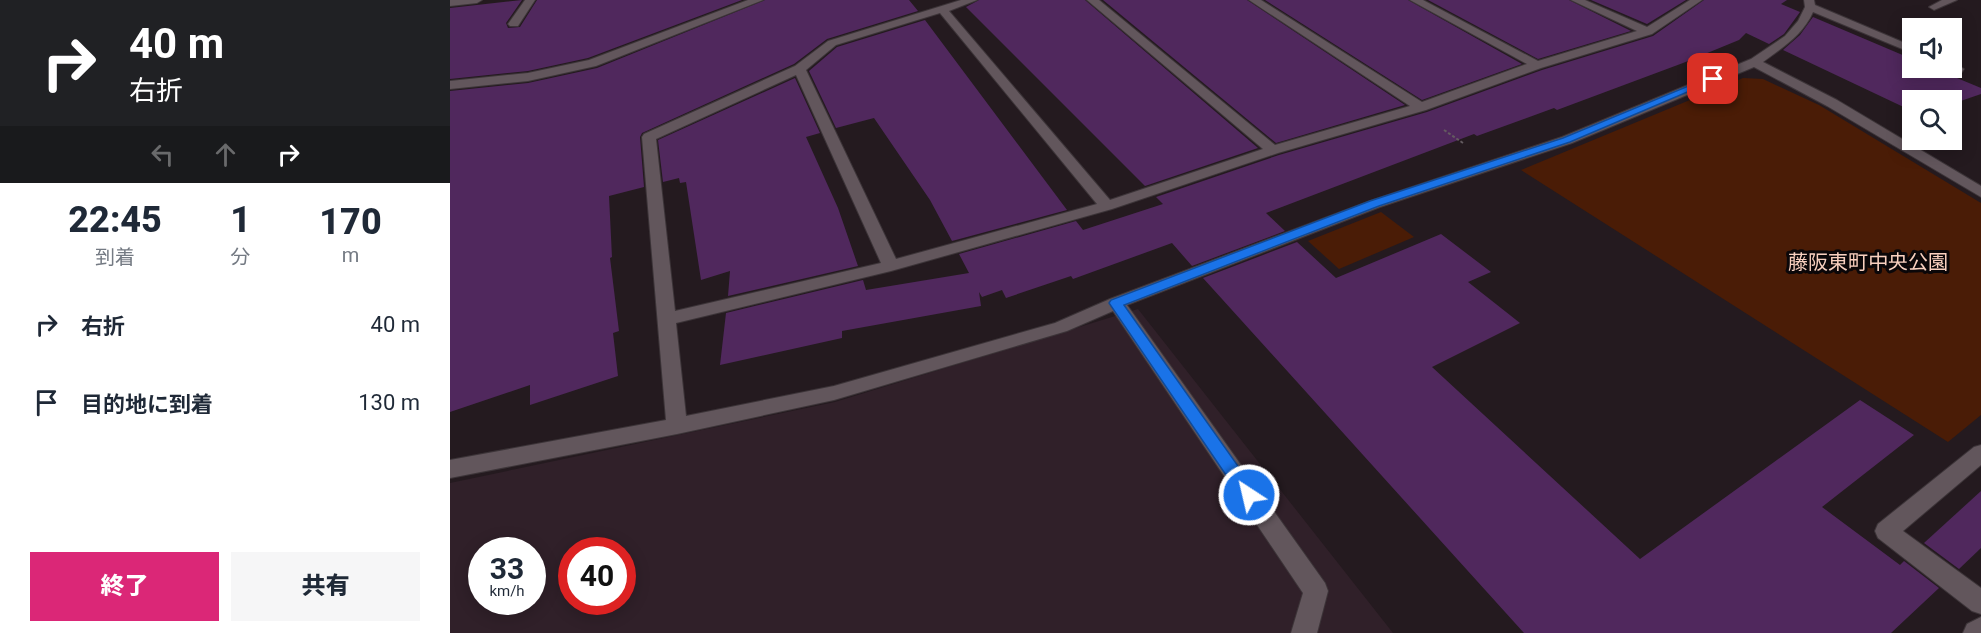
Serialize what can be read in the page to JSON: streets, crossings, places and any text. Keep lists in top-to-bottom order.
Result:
{
  "parks": ["藤阪東町中央公園"],
  "page": {
    "turn": ["40 m", "右折"],
    "eta": [
      "22:45",
      "到着",
      "1",
      "分",
      "170",
      "m"
    ],
    "list": [
      {
        "name": "右折",
        "value": "40 m"
      },
      {
        "name": "目的地に到着",
        "value": "130 m"
      }
    ],
    "speed": "33 km/h",
    "limit": "40",
    "buttons": ["終了", "共有"]
  }
}
